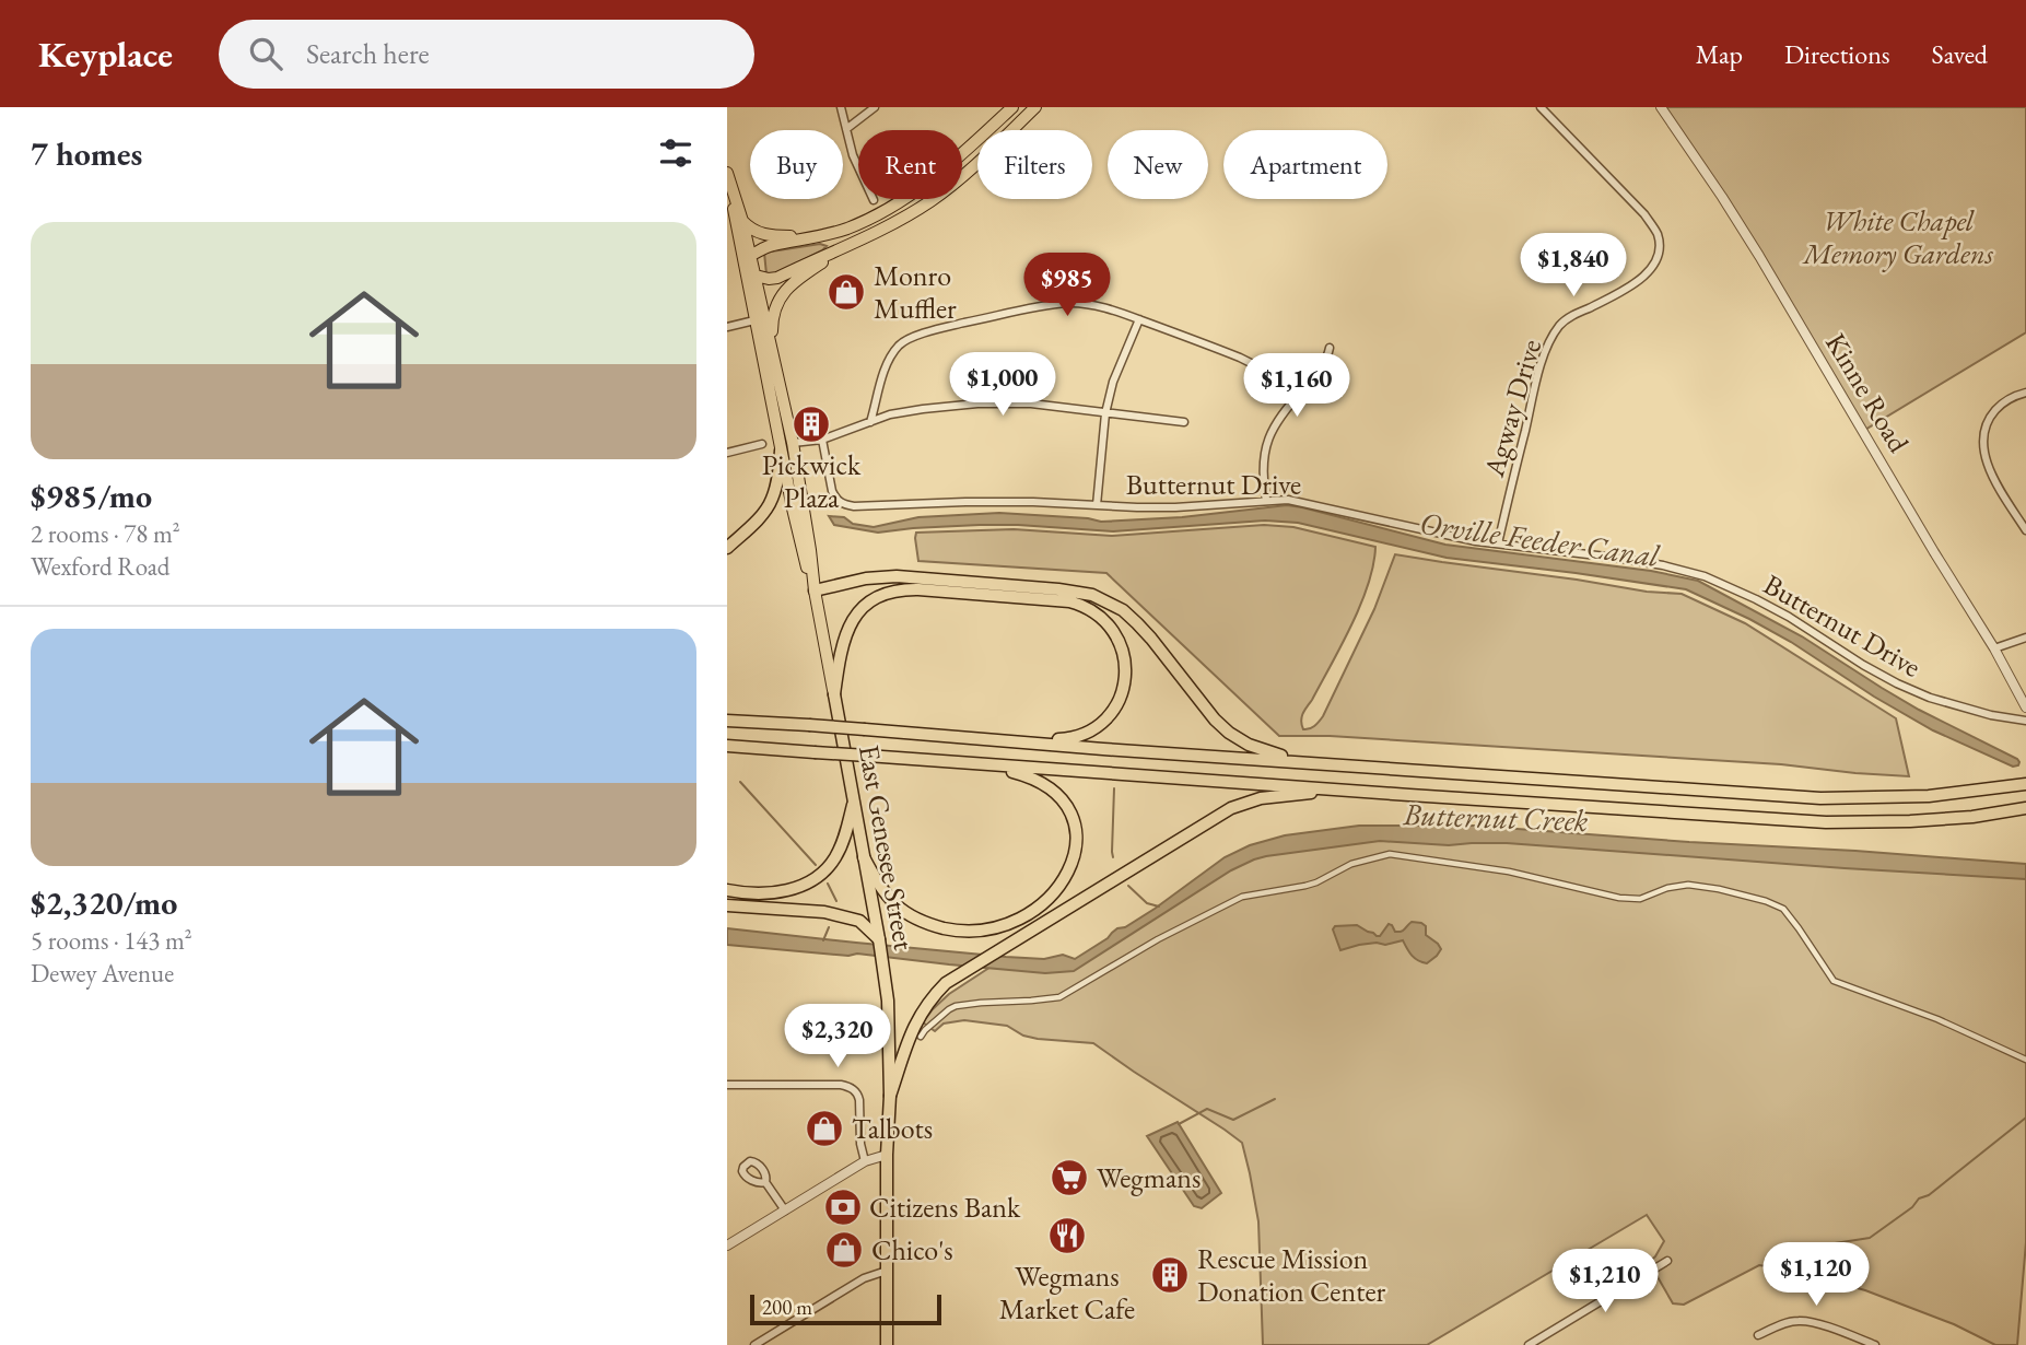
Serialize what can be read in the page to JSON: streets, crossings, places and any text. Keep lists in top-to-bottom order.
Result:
{
  "streets": {
    "highway": ["East Genesee Street"],
    "street": ["Kinne Road", "Agway Drive", "Butternut Drive"]
  },
  "crossings": [
    ["Agway Drive", "Butternut Drive"]
  ],
  "water": ["Orville Feeder Canal", "Butternut Creek"],
  "parks": ["White Chapel Memory Gardens"],
  "places": {
    "shop": ["Monro Muffler", "Talbots", "Chico's"],
    "building": ["Pickwick Plaza", "Rescue Mission Donation Center"],
    "supermarket": ["Wegmans"],
    "bank": ["Citizens Bank"],
    "restaurant": ["Wegmans Market Cafe"]
  },
  "scale_bar": "200 m",
  "page": {
    "header": "Keyplace",
    "search": "Search here",
    "nav": ["Map", "Directions", "Saved"],
    "heading": "7 homes",
    "chip": [
      "Buy",
      "Rent",
      "Filters",
      "New",
      "Apartment"
    ],
    "list": [
      {
        "name": "$985/mo",
        "note": "2 rooms · 78 m² · Wexford Road"
      },
      {
        "name": "$2,320/mo",
        "note": "5 rooms · 143 m² · Dewey Avenue"
      }
    ],
    "price": [
      "$1,840",
      "$985",
      "$1,000",
      "$1,160",
      "$2,320",
      "$1,120",
      "$1,210"
    ],
    "scale": "200 m"
  }
}
